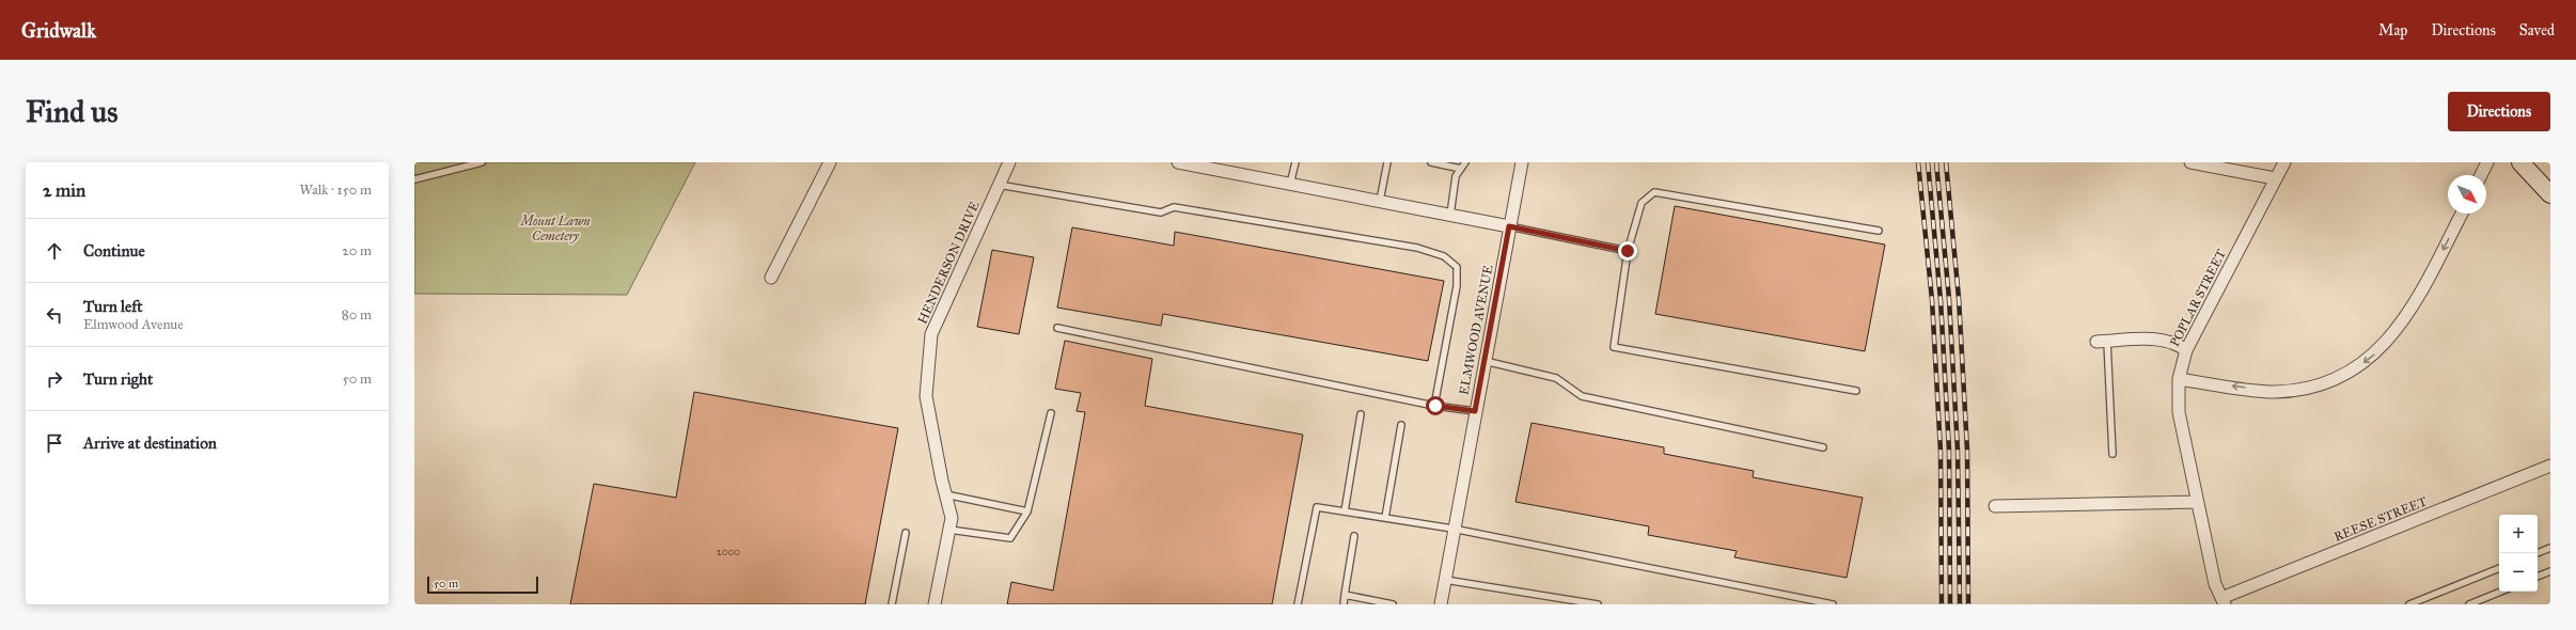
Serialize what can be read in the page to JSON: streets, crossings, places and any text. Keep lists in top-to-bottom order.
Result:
{
  "streets": {
    "street": [
      "HENDERSON DRIVE",
      "POPLAR STREET",
      "ELMWOOD AVENUE",
      "REESE STREET"
    ]
  },
  "crossings": [
    ["POPLAR STREET", "REESE STREET"]
  ],
  "parks": ["Mount Lawn Cemetery"],
  "house_numbers": ["2000"],
  "scale_bar": "50 m",
  "north": "bottom right",
  "page": {
    "header": "Gridwalk",
    "nav": ["Map", "Directions", "Saved"],
    "buttons": "Directions",
    "title": "Find us",
    "heading": ["2 min", "Walk · 150 m"],
    "list": [
      ["Continue", "20 m"],
      ["Turn left", "Elmwood Avenue", "80 m"],
      ["Turn right", "50 m"],
      "Arrive at destination"
    ],
    "map_buttons": ["+", "−"],
    "scale": "50 m"
  }
}
